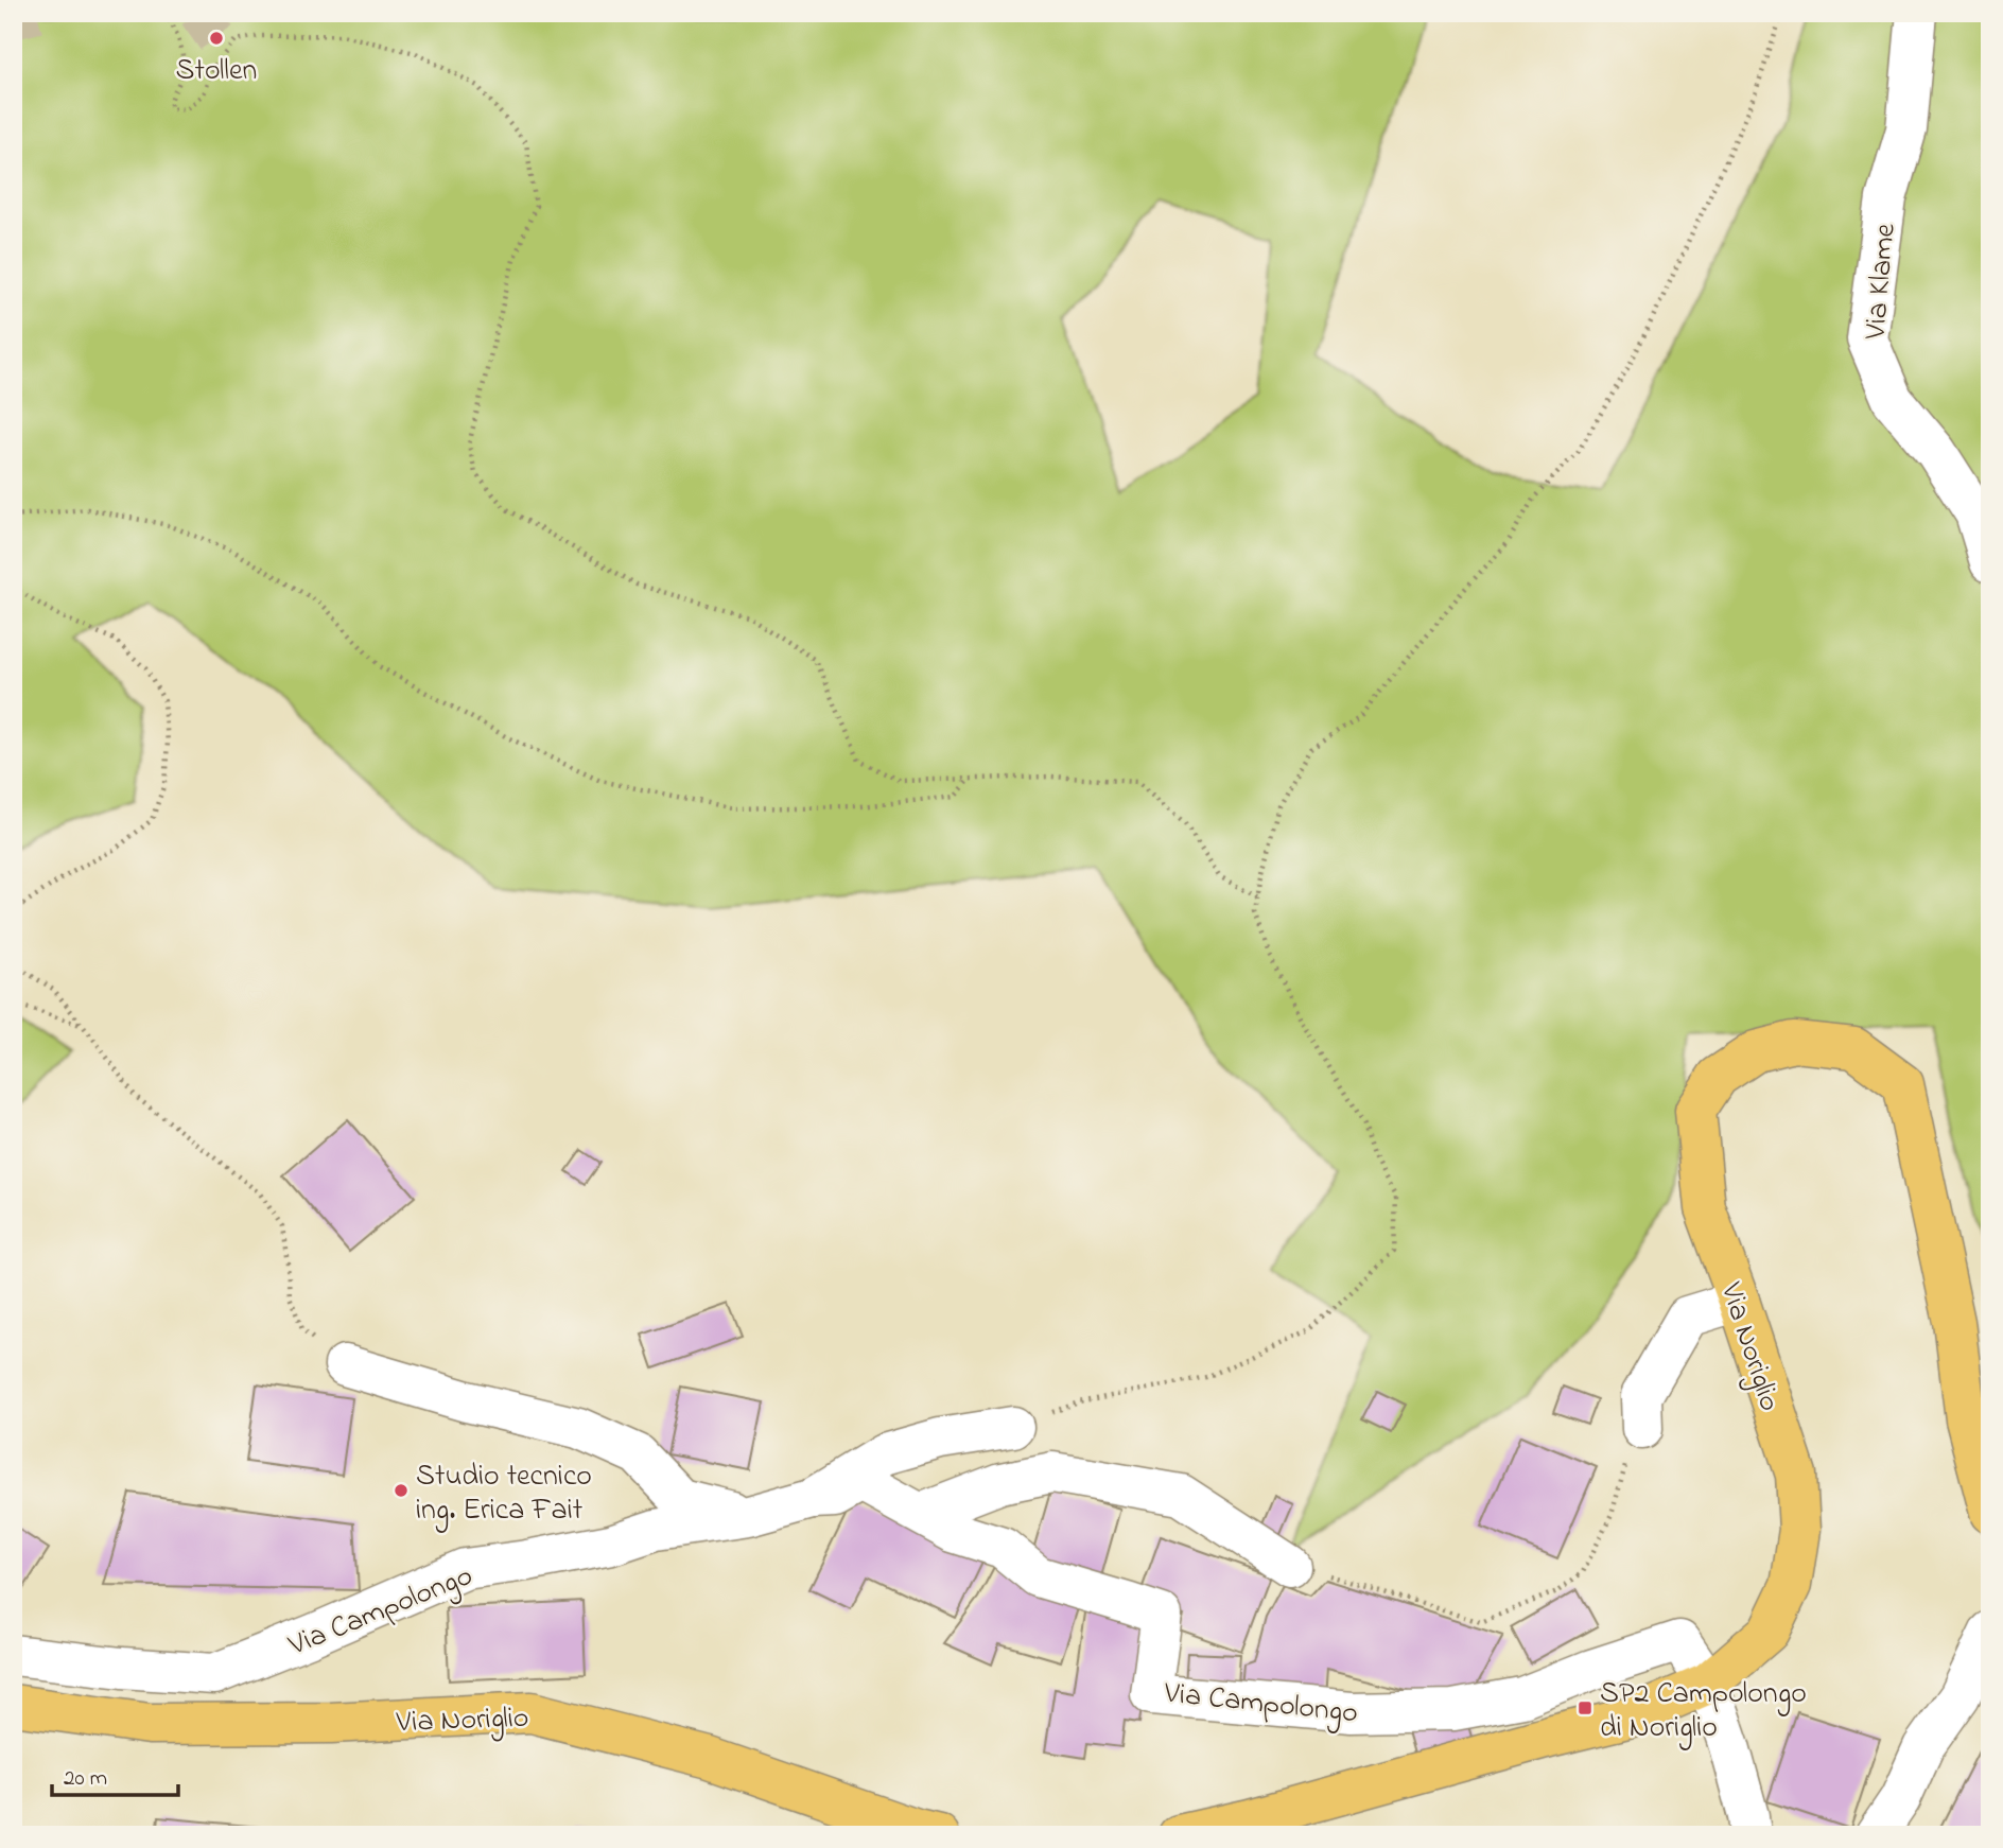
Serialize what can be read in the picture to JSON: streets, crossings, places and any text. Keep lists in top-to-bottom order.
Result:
{
  "streets": {
    "main road": ["Via Noriglio"],
    "street": ["Via Klame", "Via Campolongo"]
  },
  "crossings": [
    ["Via Noriglio", "Via Campolongo"]
  ],
  "places": {
    "other": ["Stollen", "Studio tecnico ing. Erica Fait"],
    "transit": ["SP2 Campolongo di Noriglio"]
  },
  "scale_bar": "20 m"
}
